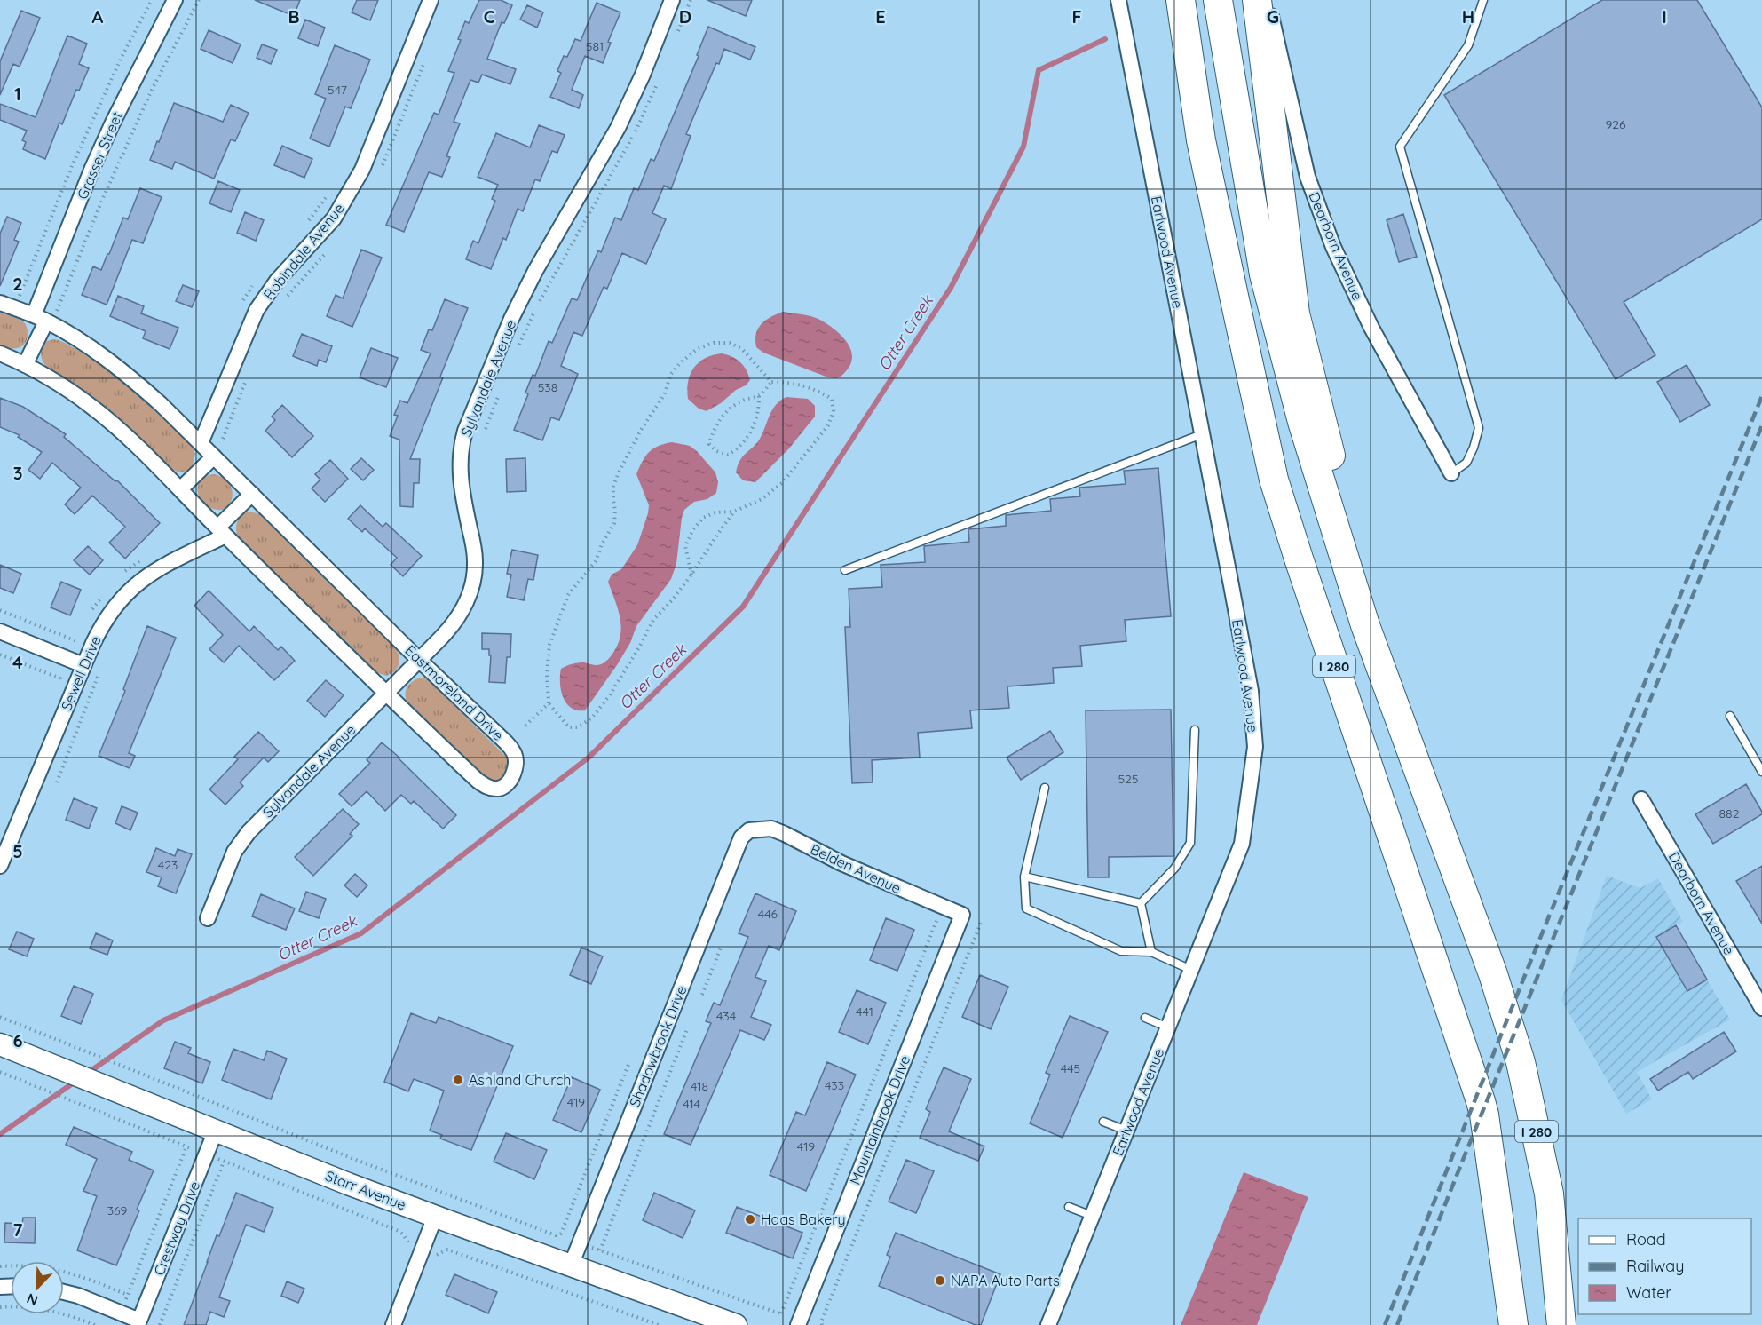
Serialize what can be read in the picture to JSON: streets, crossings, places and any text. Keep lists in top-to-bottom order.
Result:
{
  "streets": {
    "highway": ["I 280"],
    "main road": ["Starr Avenue"],
    "street": [
      "Grasser Street",
      "Dearborn Avenue",
      "Robindale Avenue",
      "Earlwood Avenue",
      "Sylvandale Avenue",
      "Sewell Drive",
      "Eastmoreland Drive",
      "Belden Avenue",
      "Shadowbrook Drive",
      "Mountainbrook Drive",
      "Crestway Drive"
    ]
  },
  "crossings": [
    ["Grasser Street", "Eastmoreland Drive"],
    ["Robindale Avenue", "Eastmoreland Drive"],
    ["Sylvandale Avenue", "Eastmoreland Drive"],
    ["Sewell Drive", "Eastmoreland Drive"],
    ["Belden Avenue", "Shadowbrook Drive"],
    ["Belden Avenue", "Mountainbrook Drive"],
    ["Shadowbrook Drive", "Starr Avenue"],
    ["Starr Avenue", "Crestway Drive"]
  ],
  "water": ["Otter Creek"],
  "places": ["Ashland Church", "Haas Bakery", "NAPA Auto Parts"],
  "house_numbers": [
    "581",
    "547",
    "926",
    "538",
    "525",
    "882",
    "423",
    "446",
    "441",
    "434",
    "445",
    "433",
    "418",
    "419",
    "414",
    "419",
    "369"
  ],
  "legend": ["Road", "Railway", "Water"],
  "north": "bottom left",
  "grid": {
    "columns": [
      "A",
      "B",
      "C",
      "D",
      "E",
      "F",
      "G",
      "H",
      "I"
    ],
    "rows": [
      "1",
      "2",
      "3",
      "4",
      "5",
      "6",
      "7"
    ]
  }
}
